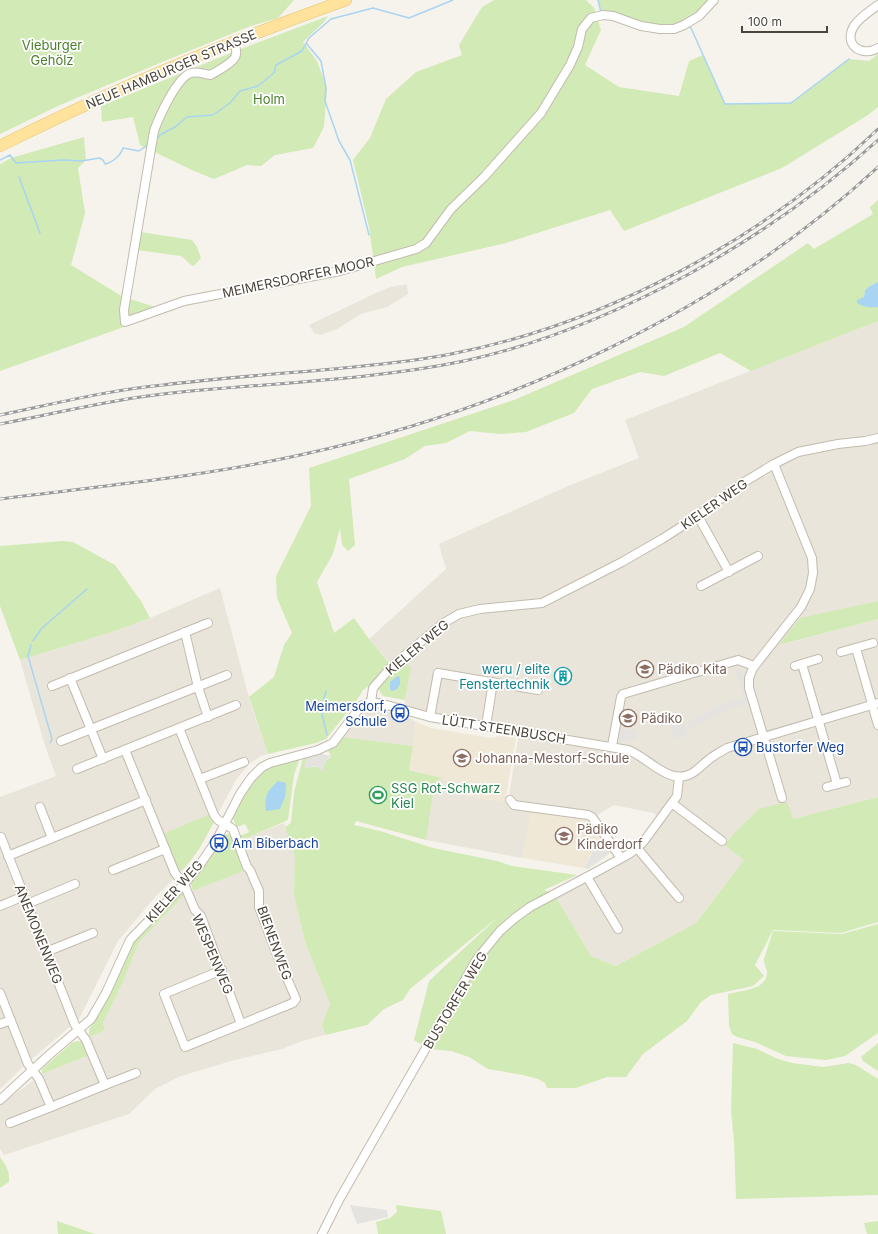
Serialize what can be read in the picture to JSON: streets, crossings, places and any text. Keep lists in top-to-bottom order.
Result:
{
  "streets": {
    "main road": ["NEUE HAMBURGER STRASSE"],
    "street": [
      "MEIMERSDORFER MOOR",
      "KIELER WEG",
      "LÜTT STEENBUSCH",
      "ANEMONENWEG",
      "BIENENWEG",
      "WESPENWEG",
      "BUSTORFER WEG"
    ]
  },
  "crossings": [
    ["NEUE HAMBURGER STRASSE", "MEIMERSDORFER MOOR"],
    ["KIELER WEG", "LÜTT STEENBUSCH"],
    ["KIELER WEG", "ANEMONENWEG"],
    ["KIELER WEG", "BIENENWEG"],
    ["KIELER WEG", "WESPENWEG"],
    ["LÜTT STEENBUSCH", "BUSTORFER WEG"],
    ["BIENENWEG", "WESPENWEG"]
  ],
  "parks": ["Vieburger Gehölz", "Holm"],
  "places": {
    "school or university": [
      "Pädiko Kita",
      "Pädiko",
      "Johanna-Mestorf-Schule",
      "Pädiko Kinderdorf"
    ],
    "building": ["weru / elite Fenstertechnik"],
    "bus stop": ["Meimersdorf, Schule", "Bustorfer Weg", "Am Biberbach"],
    "sports": ["SSG Rot-Schwarz Kiel"]
  },
  "scale_bar": "100 m"
}
